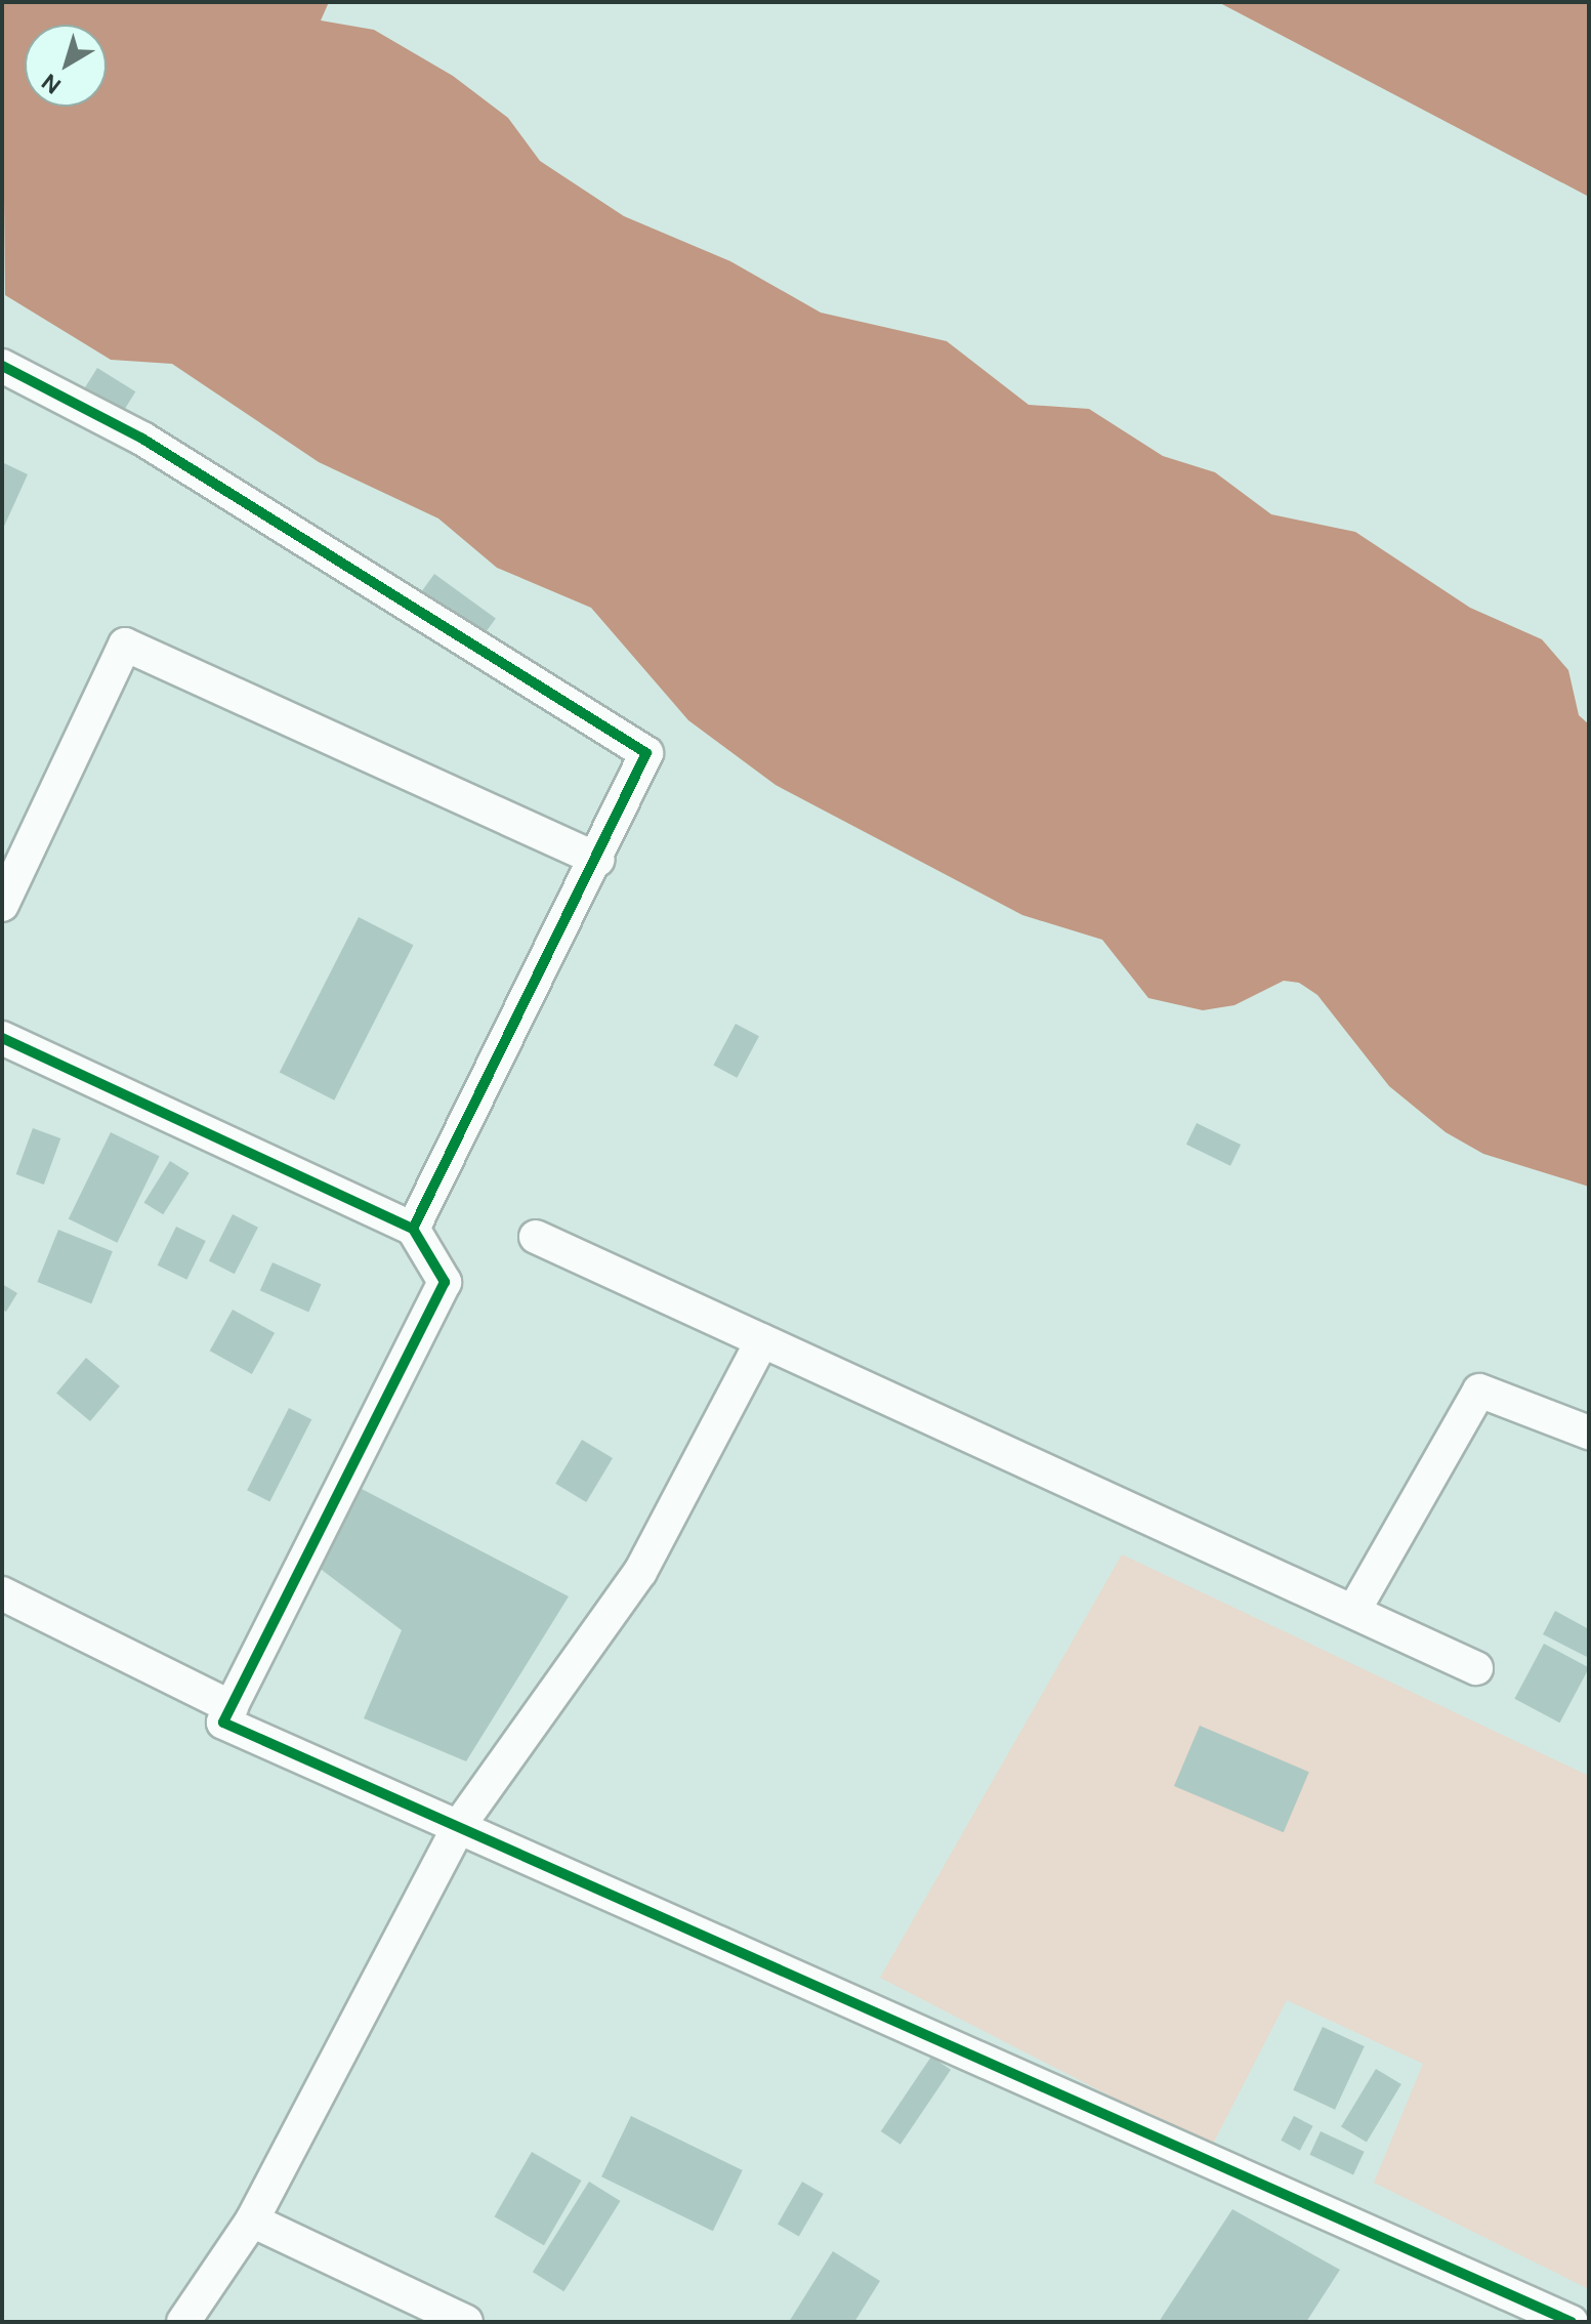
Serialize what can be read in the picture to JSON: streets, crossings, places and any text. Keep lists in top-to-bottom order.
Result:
{
  "north": "bottom left"
}
